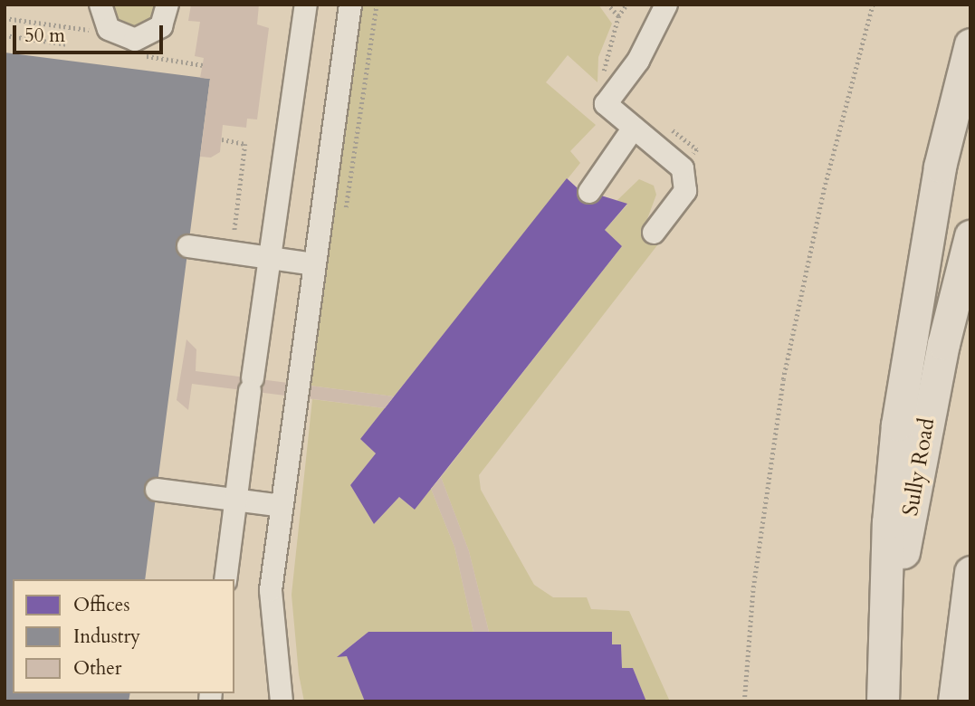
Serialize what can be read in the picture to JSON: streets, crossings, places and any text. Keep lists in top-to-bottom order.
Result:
{
  "streets": {
    "highway": ["Sully Road"]
  },
  "legend": ["Offices", "Industry", "Other"],
  "scale_bar": "50 m"
}
